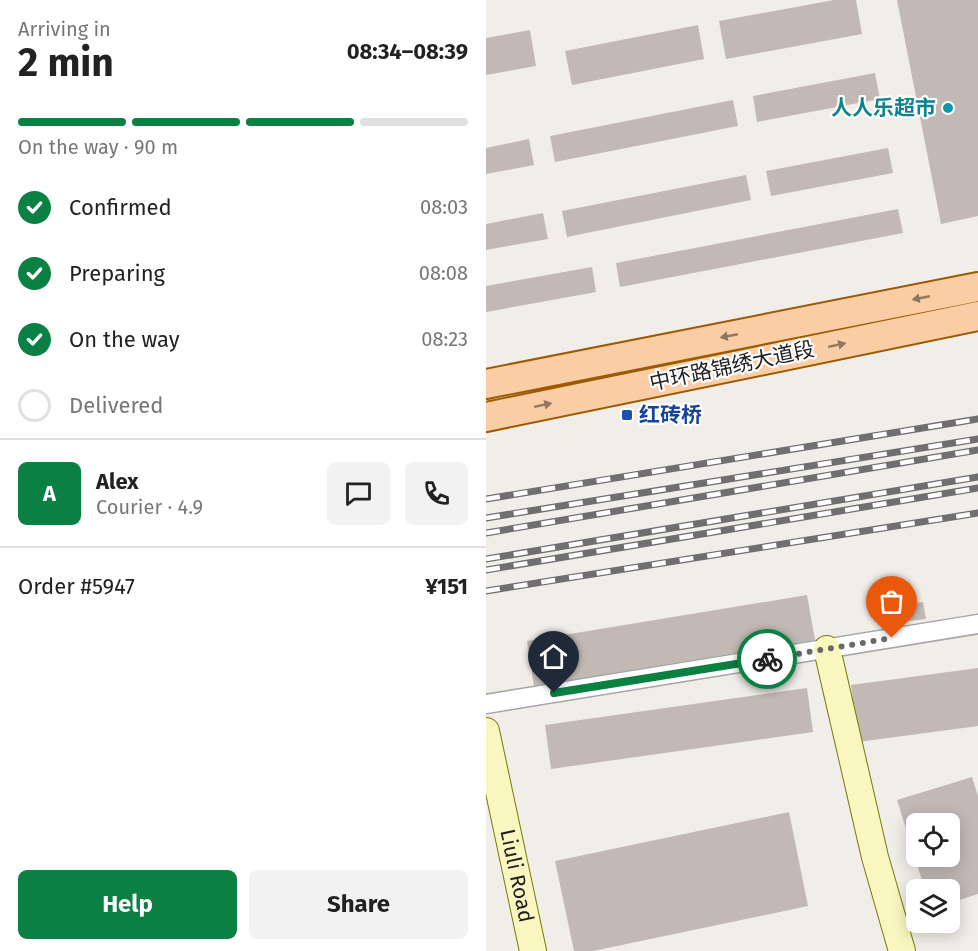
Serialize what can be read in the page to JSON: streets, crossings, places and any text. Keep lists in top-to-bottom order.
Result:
{
  "streets": {
    "main road": ["中环路锦绣大道段"],
    "street": ["Liuli Road"]
  },
  "places": {
    "other": ["人人乐超市"],
    "transit": ["红砖桥"]
  },
  "page": {
    "heading": ["2 min", "Arriving in", "08:34–08:39"],
    "panel": [
      "Alex",
      "Courier · 4.9",
      "Order #5947",
      "¥151"
    ],
    "bar": "On the way · 90 m",
    "list": [
      ["Confirmed", "08:03"],
      ["Preparing", "08:08"],
      ["On the way", "08:23"],
      "Delivered"
    ],
    "round": "A",
    "buttons": ["Help", "Share"]
  }
}
